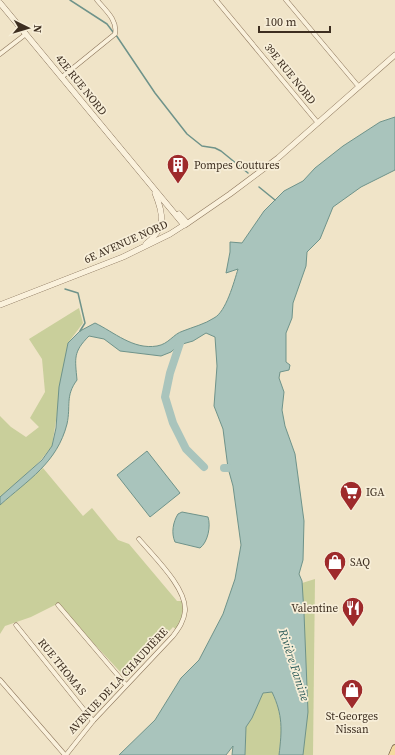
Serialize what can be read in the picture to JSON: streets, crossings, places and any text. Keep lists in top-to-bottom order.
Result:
{
  "streets": {
    "main road": ["42E RUE NORD", "6E AVENUE NORD"],
    "street": ["39E RUE NORD", "RUE THOMAS", "AVENUE DE LA CHAUDIÈRE"]
  },
  "crossings": [
    ["39E RUE NORD", "6E AVENUE NORD"],
    ["42E RUE NORD", "6E AVENUE NORD"],
    ["RUE THOMAS", "AVENUE DE LA CHAUDIÈRE"]
  ],
  "water": ["Rivière Famine"],
  "places": {
    "building": ["Pompes Coutures"],
    "supermarket": ["IGA"],
    "shop": ["SAQ", "St-Georges Nissan"],
    "restaurant": ["Valentine"]
  },
  "scale_bar": "100 m",
  "north": "right"
}
